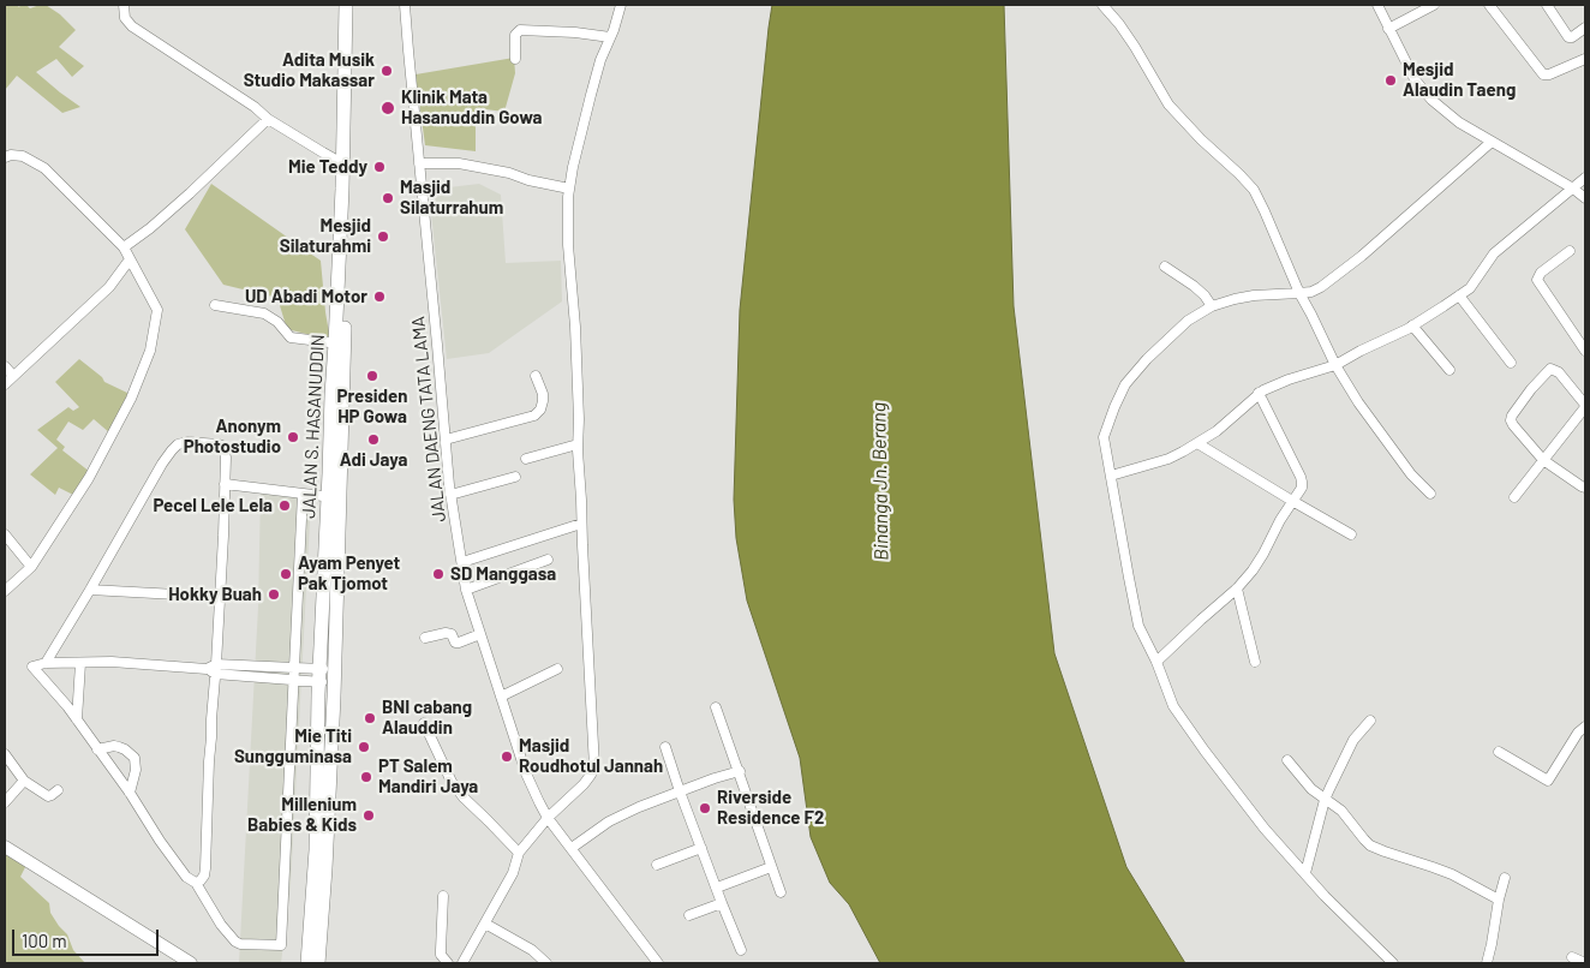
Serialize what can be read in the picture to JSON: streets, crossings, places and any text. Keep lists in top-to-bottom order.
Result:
{
  "streets": {
    "highway": ["JALAN S. HASANUDDIN"],
    "street": ["JALAN DAENG TATA LAMA"]
  },
  "water": ["Binanga Jn. Berang"],
  "places": [
    "Adita Musik Studio Makassar",
    "Mesjid Alaudin Taeng",
    "Klinik Mata Hasanuddin Gowa",
    "Mie Teddy",
    "Masjid Silaturrahum",
    "Mesjid Silaturahmi",
    "UD Abadi Motor",
    "Presiden HP Gowa",
    "Anonym Photostudio",
    "Adi Jaya",
    "Pecel Lele Lela",
    "Ayam Penyet Pak Tjomot",
    "SD Manggasa",
    "Hokky Buah",
    "BNI cabang Alauddin",
    "Mie Titi Sungguminasa",
    "Masjid Roudhotul Jannah",
    "PT Salem Mandiri Jaya",
    "Riverside Residence F2",
    "Millenium Babies & Kids"
  ],
  "scale_bar": "100 m"
}
